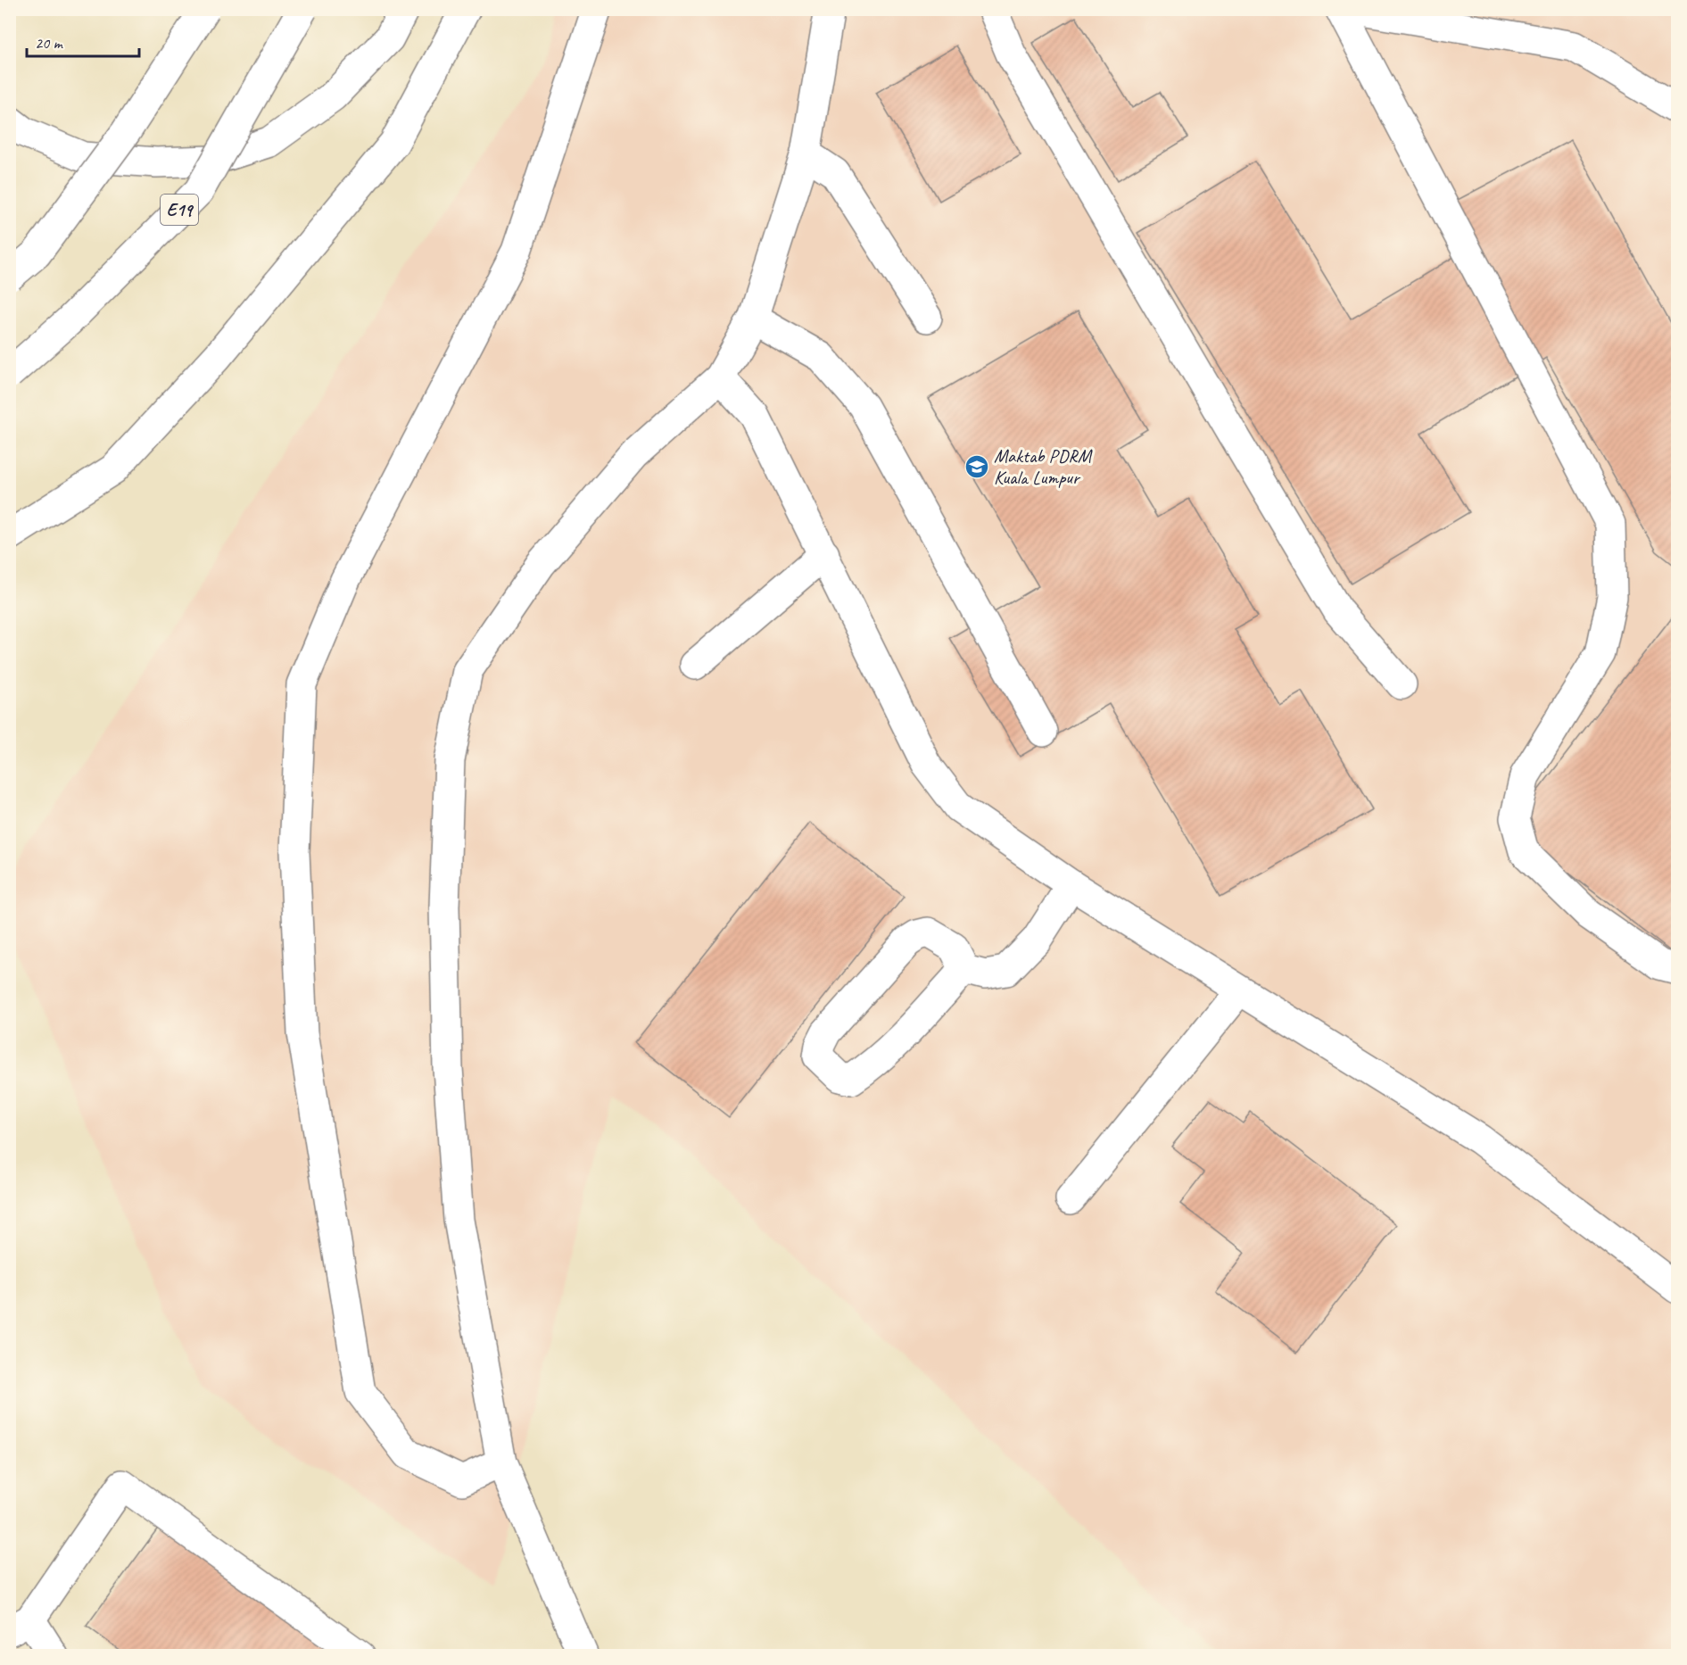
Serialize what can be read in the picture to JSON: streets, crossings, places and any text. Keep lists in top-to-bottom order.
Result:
{
  "streets": {
    "main road": ["E19"]
  },
  "places": {
    "school or university": ["Maktab PDRM Kuala Lumpur"]
  },
  "scale_bar": "20 m"
}
